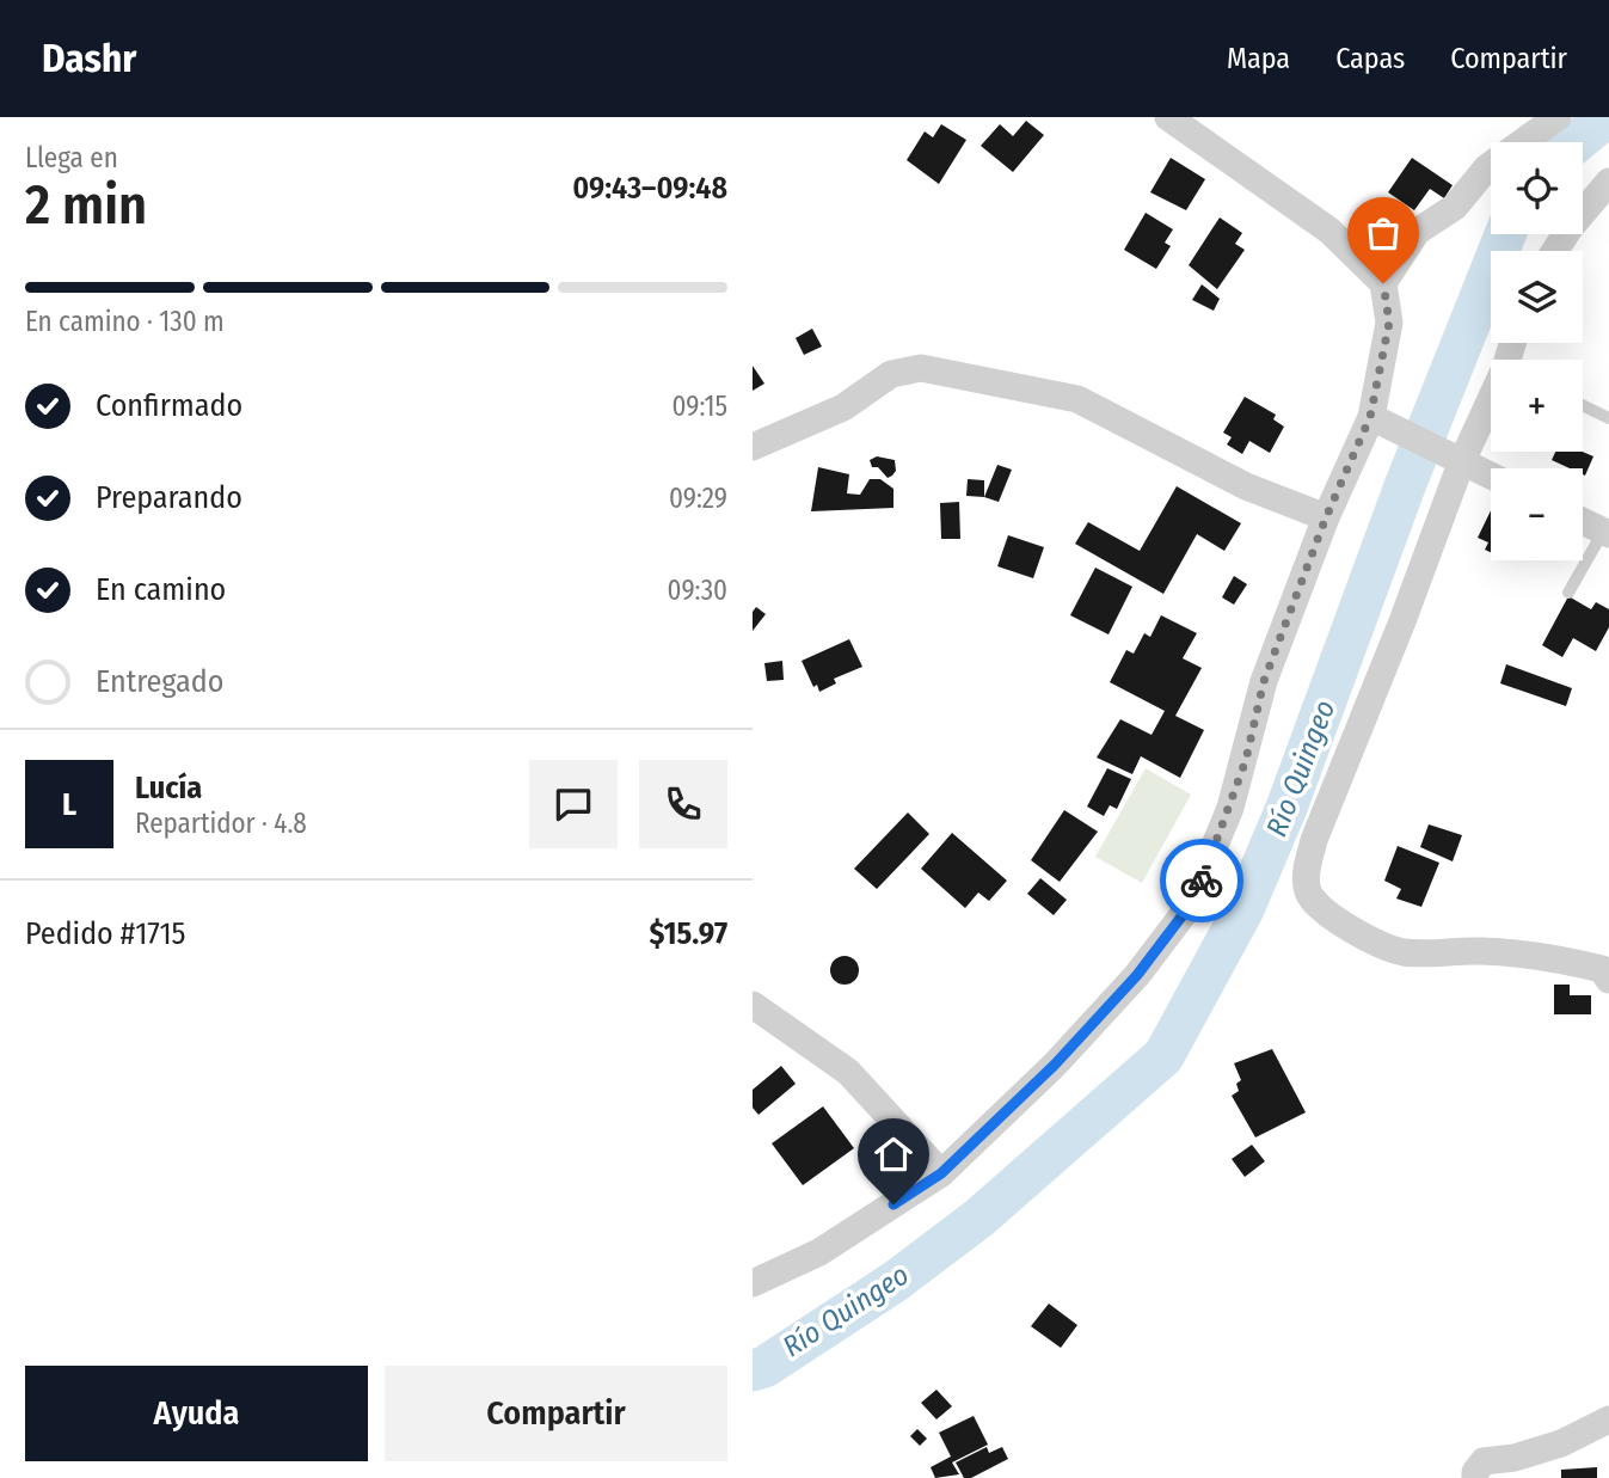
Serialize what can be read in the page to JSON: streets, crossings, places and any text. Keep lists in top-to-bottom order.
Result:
{
  "water": ["Río Quingeo"],
  "page": {
    "header": "Dashr",
    "nav": ["Mapa", "Capas", "Compartir"],
    "heading": ["2 min", "Llega en", "09:43–09:48"],
    "panel": [
      "Lucía",
      "Repartidor · 4.8",
      "Pedido #1715",
      "$15.97"
    ],
    "map_buttons": ["+", "−"],
    "bar": "En camino · 130 m",
    "list": [
      ["Confirmado", "09:15"],
      ["Preparando", "09:29"],
      ["En camino", "09:30"],
      "Entregado"
    ],
    "round": "L",
    "buttons": ["Ayuda", "Compartir"]
  }
}
